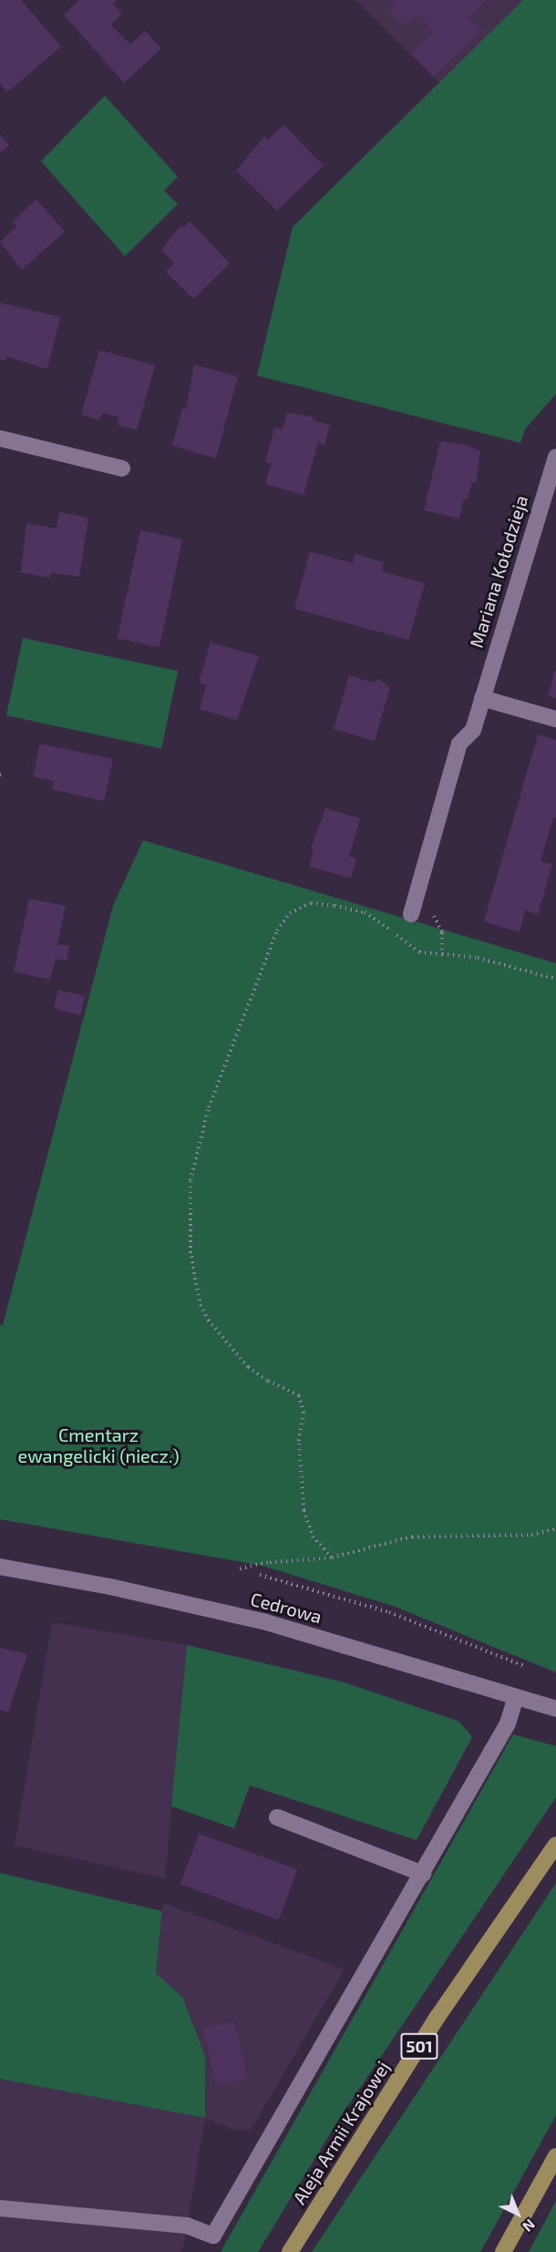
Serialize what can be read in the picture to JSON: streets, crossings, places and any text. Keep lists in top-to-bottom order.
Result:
{
  "streets": {
    "main road": ["501", "Aleja Armii Krajowej"],
    "street": ["Mariana Kołodzieja", "Cedrowa"]
  },
  "parks": ["Cmentarz ewangelicki (niecz.)"],
  "north": "bottom right"
}
